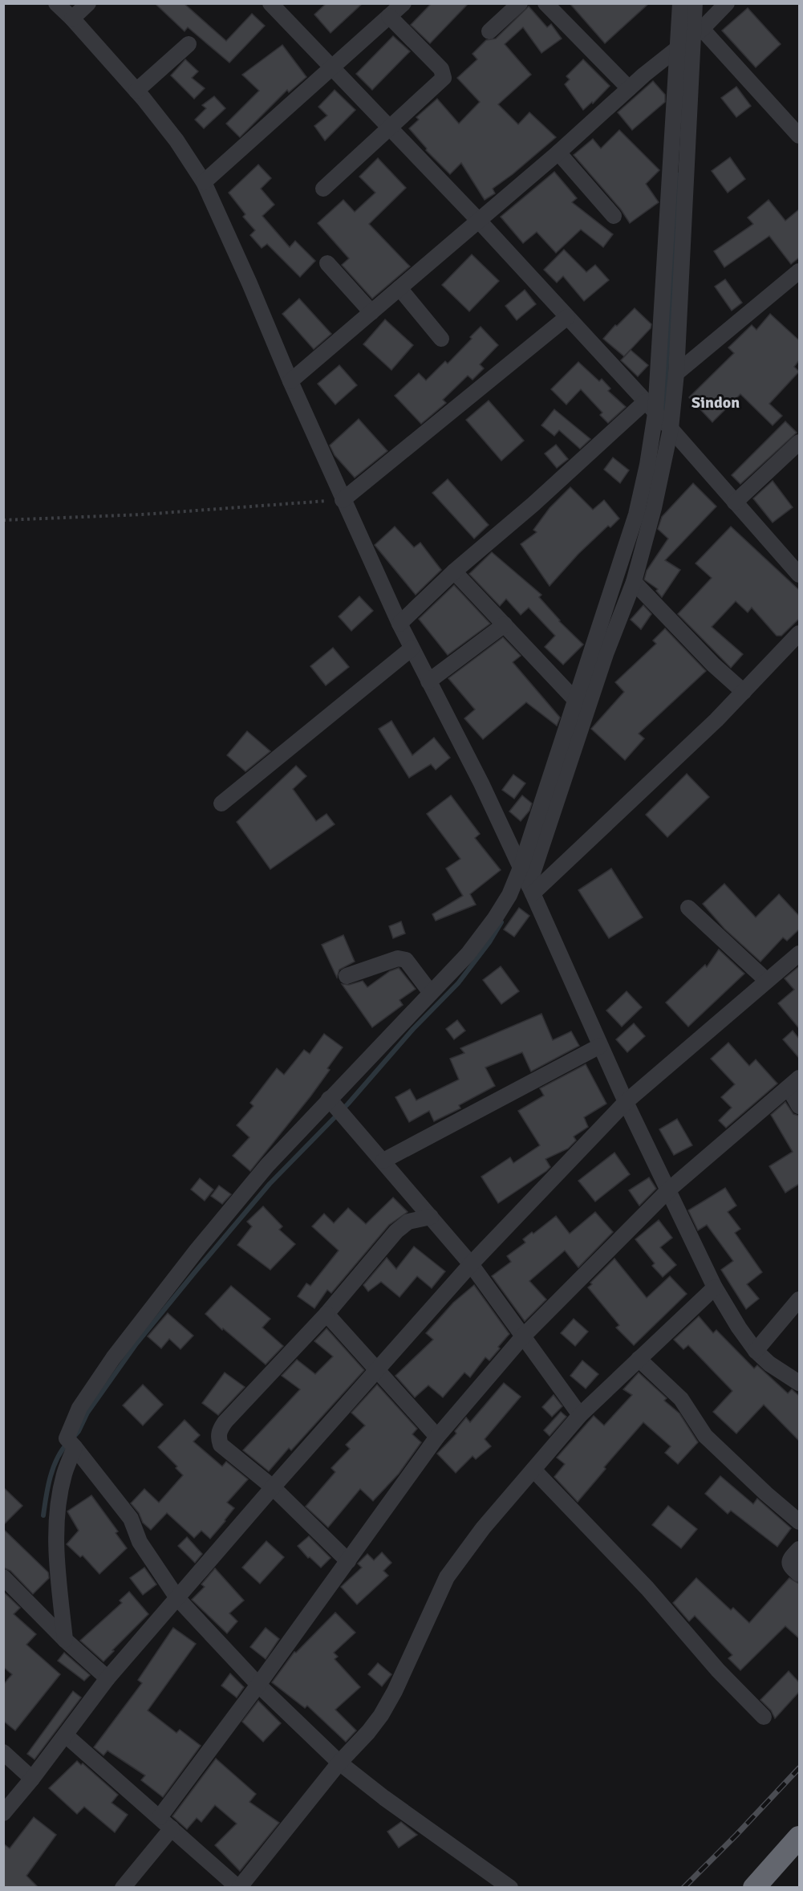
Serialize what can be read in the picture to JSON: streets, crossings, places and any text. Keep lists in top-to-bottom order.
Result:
{
  "districts": ["Sindon"]
}
